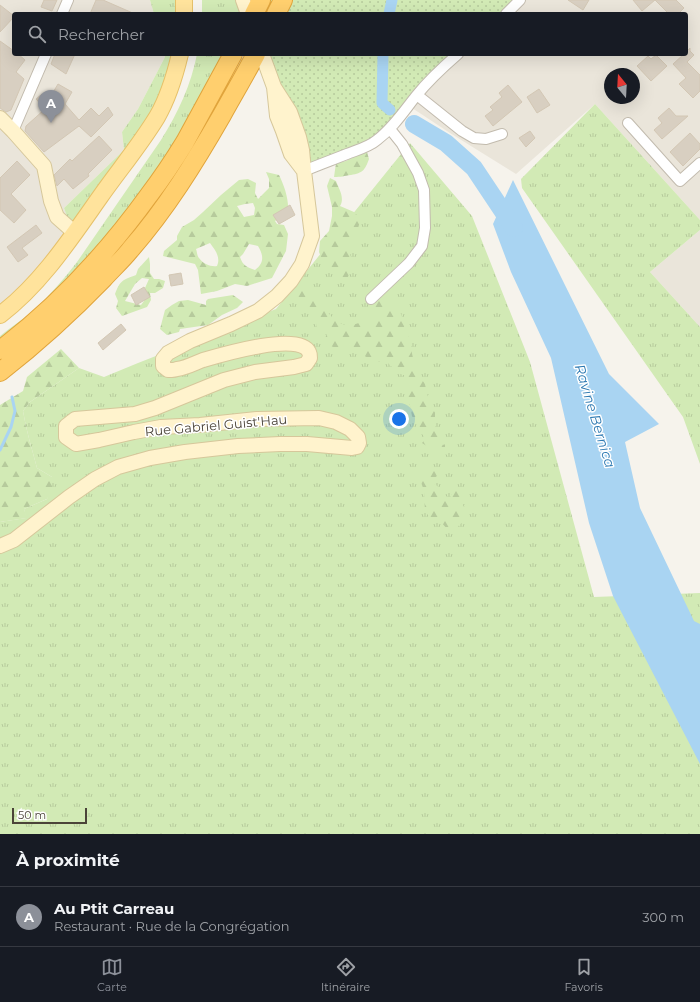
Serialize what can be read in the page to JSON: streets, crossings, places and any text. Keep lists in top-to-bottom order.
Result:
{
  "streets": {
    "main road": ["Rue Gabriel Guist'Hau"]
  },
  "water": ["Ravine Bernica"],
  "scale_bar": "50 m",
  "north": "top",
  "page": {
    "search": "Rechercher",
    "pins": "A",
    "scale": "50 m",
    "heading": "À proximité",
    "list": [
      {
        "mark": "A",
        "name": "Au Ptit Carreau",
        "note": "Restaurant · Rue de la Congrégation",
        "value": "300 m"
      }
    ],
    "nav": ["Carte", "Itinéraire", "Favoris"]
  }
}
